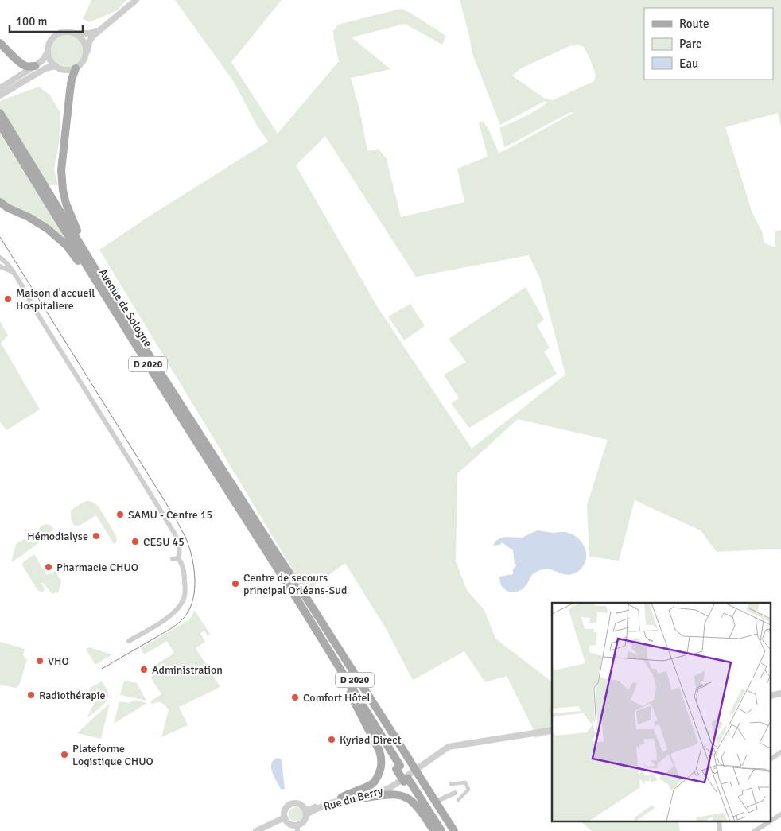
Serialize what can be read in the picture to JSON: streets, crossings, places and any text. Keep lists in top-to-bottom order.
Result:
{
  "streets": {
    "main road": ["Avenue de Sologne", "D 2020"],
    "street": ["Rue du Berry"]
  },
  "crossings": [
    ["Avenue de Sologne", "D 2020"],
    ["D 2020", "Rue du Berry"]
  ],
  "places": [
    "Maison d'accueil Hospitaliere",
    "SAMU - Centre 15",
    "Hémodialyse",
    "CESU 45",
    "Pharmacie CHUO",
    "Centre de secours principal Orléans-Sud",
    "VHO",
    "Administration",
    "Radiothérapie",
    "Comfort Hôtel",
    "Kyriad Direct",
    "Plateforme Logistique CHUO"
  ],
  "legend": ["Route", "Parc", "Eau"],
  "scale_bar": "100 m"
}
